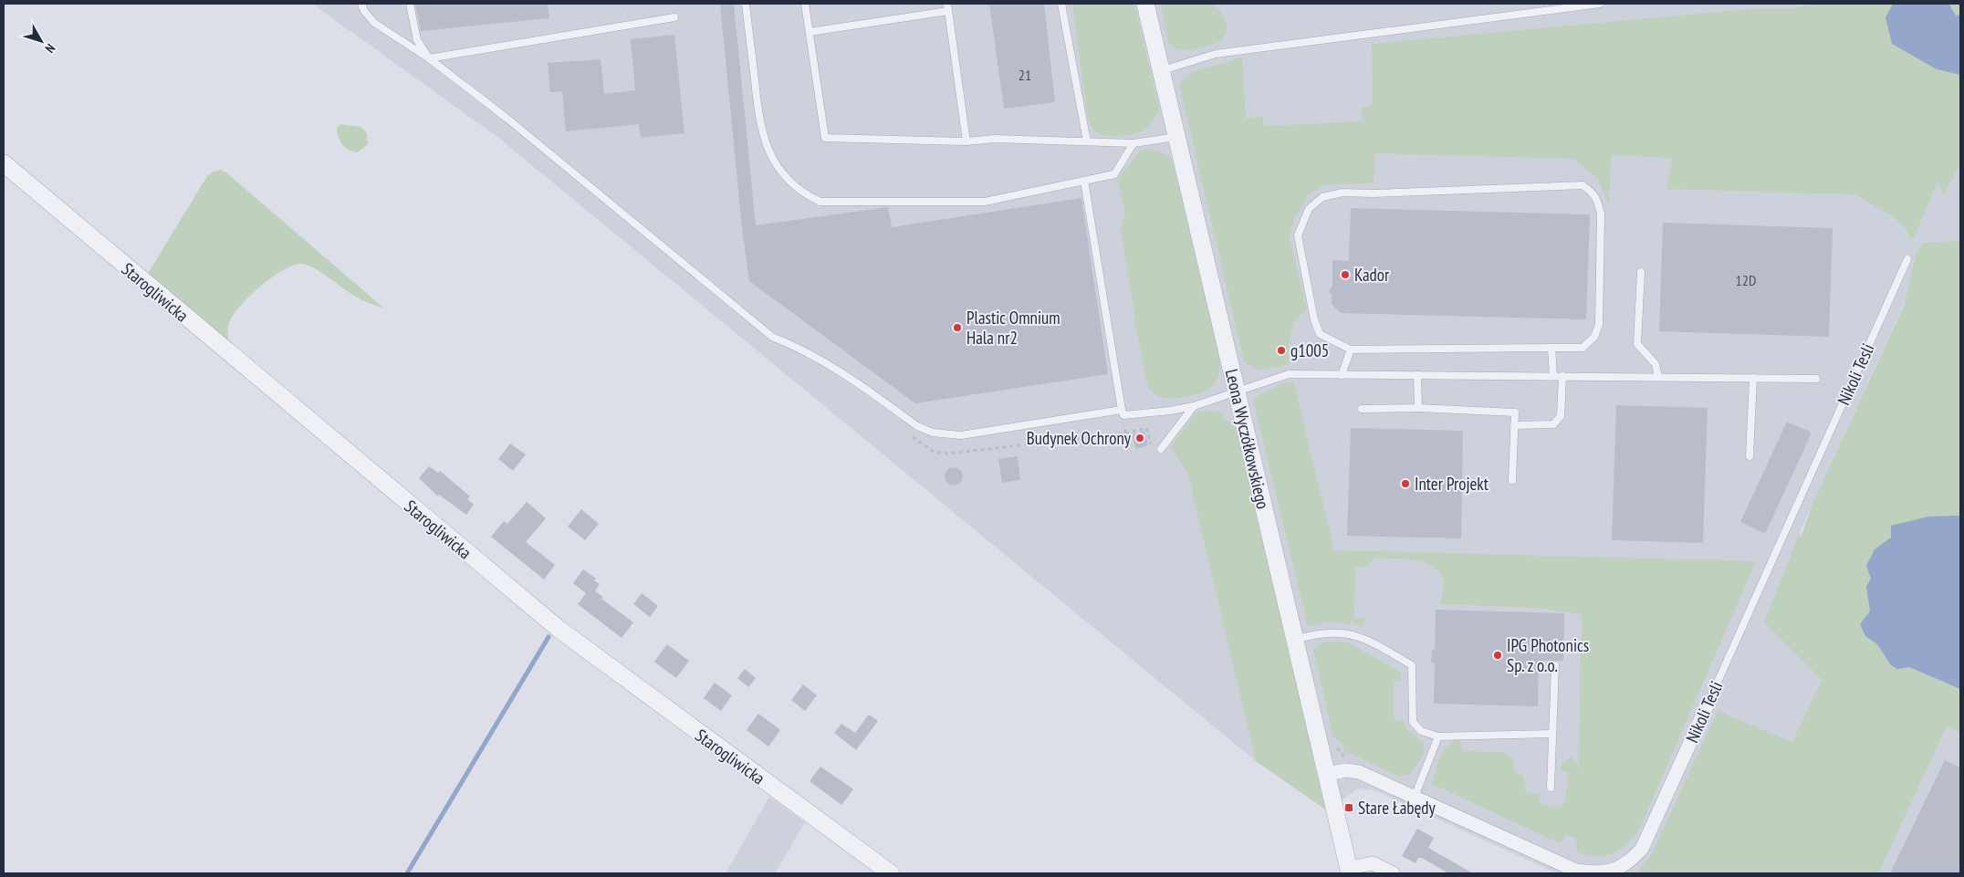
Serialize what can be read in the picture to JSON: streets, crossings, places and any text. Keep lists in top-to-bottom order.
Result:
{
  "streets": {
    "street": ["Starogliwicka", "Nikoli Tesli", "Leona Wyczółkowskiego"]
  },
  "crossings": [
    ["Nikoli Tesli", "Leona Wyczółkowskiego"]
  ],
  "places": {
    "other": [
      "Kador",
      "Plastic Omnium Hala nr2",
      "g1005",
      "Budynek Ochrony",
      "Inter Projekt",
      "IPG Photonics Sp. z o.o."
    ],
    "transit": ["Stare Łabędy"]
  },
  "house_numbers": ["21", "12D"],
  "north": "bottom right"
}
